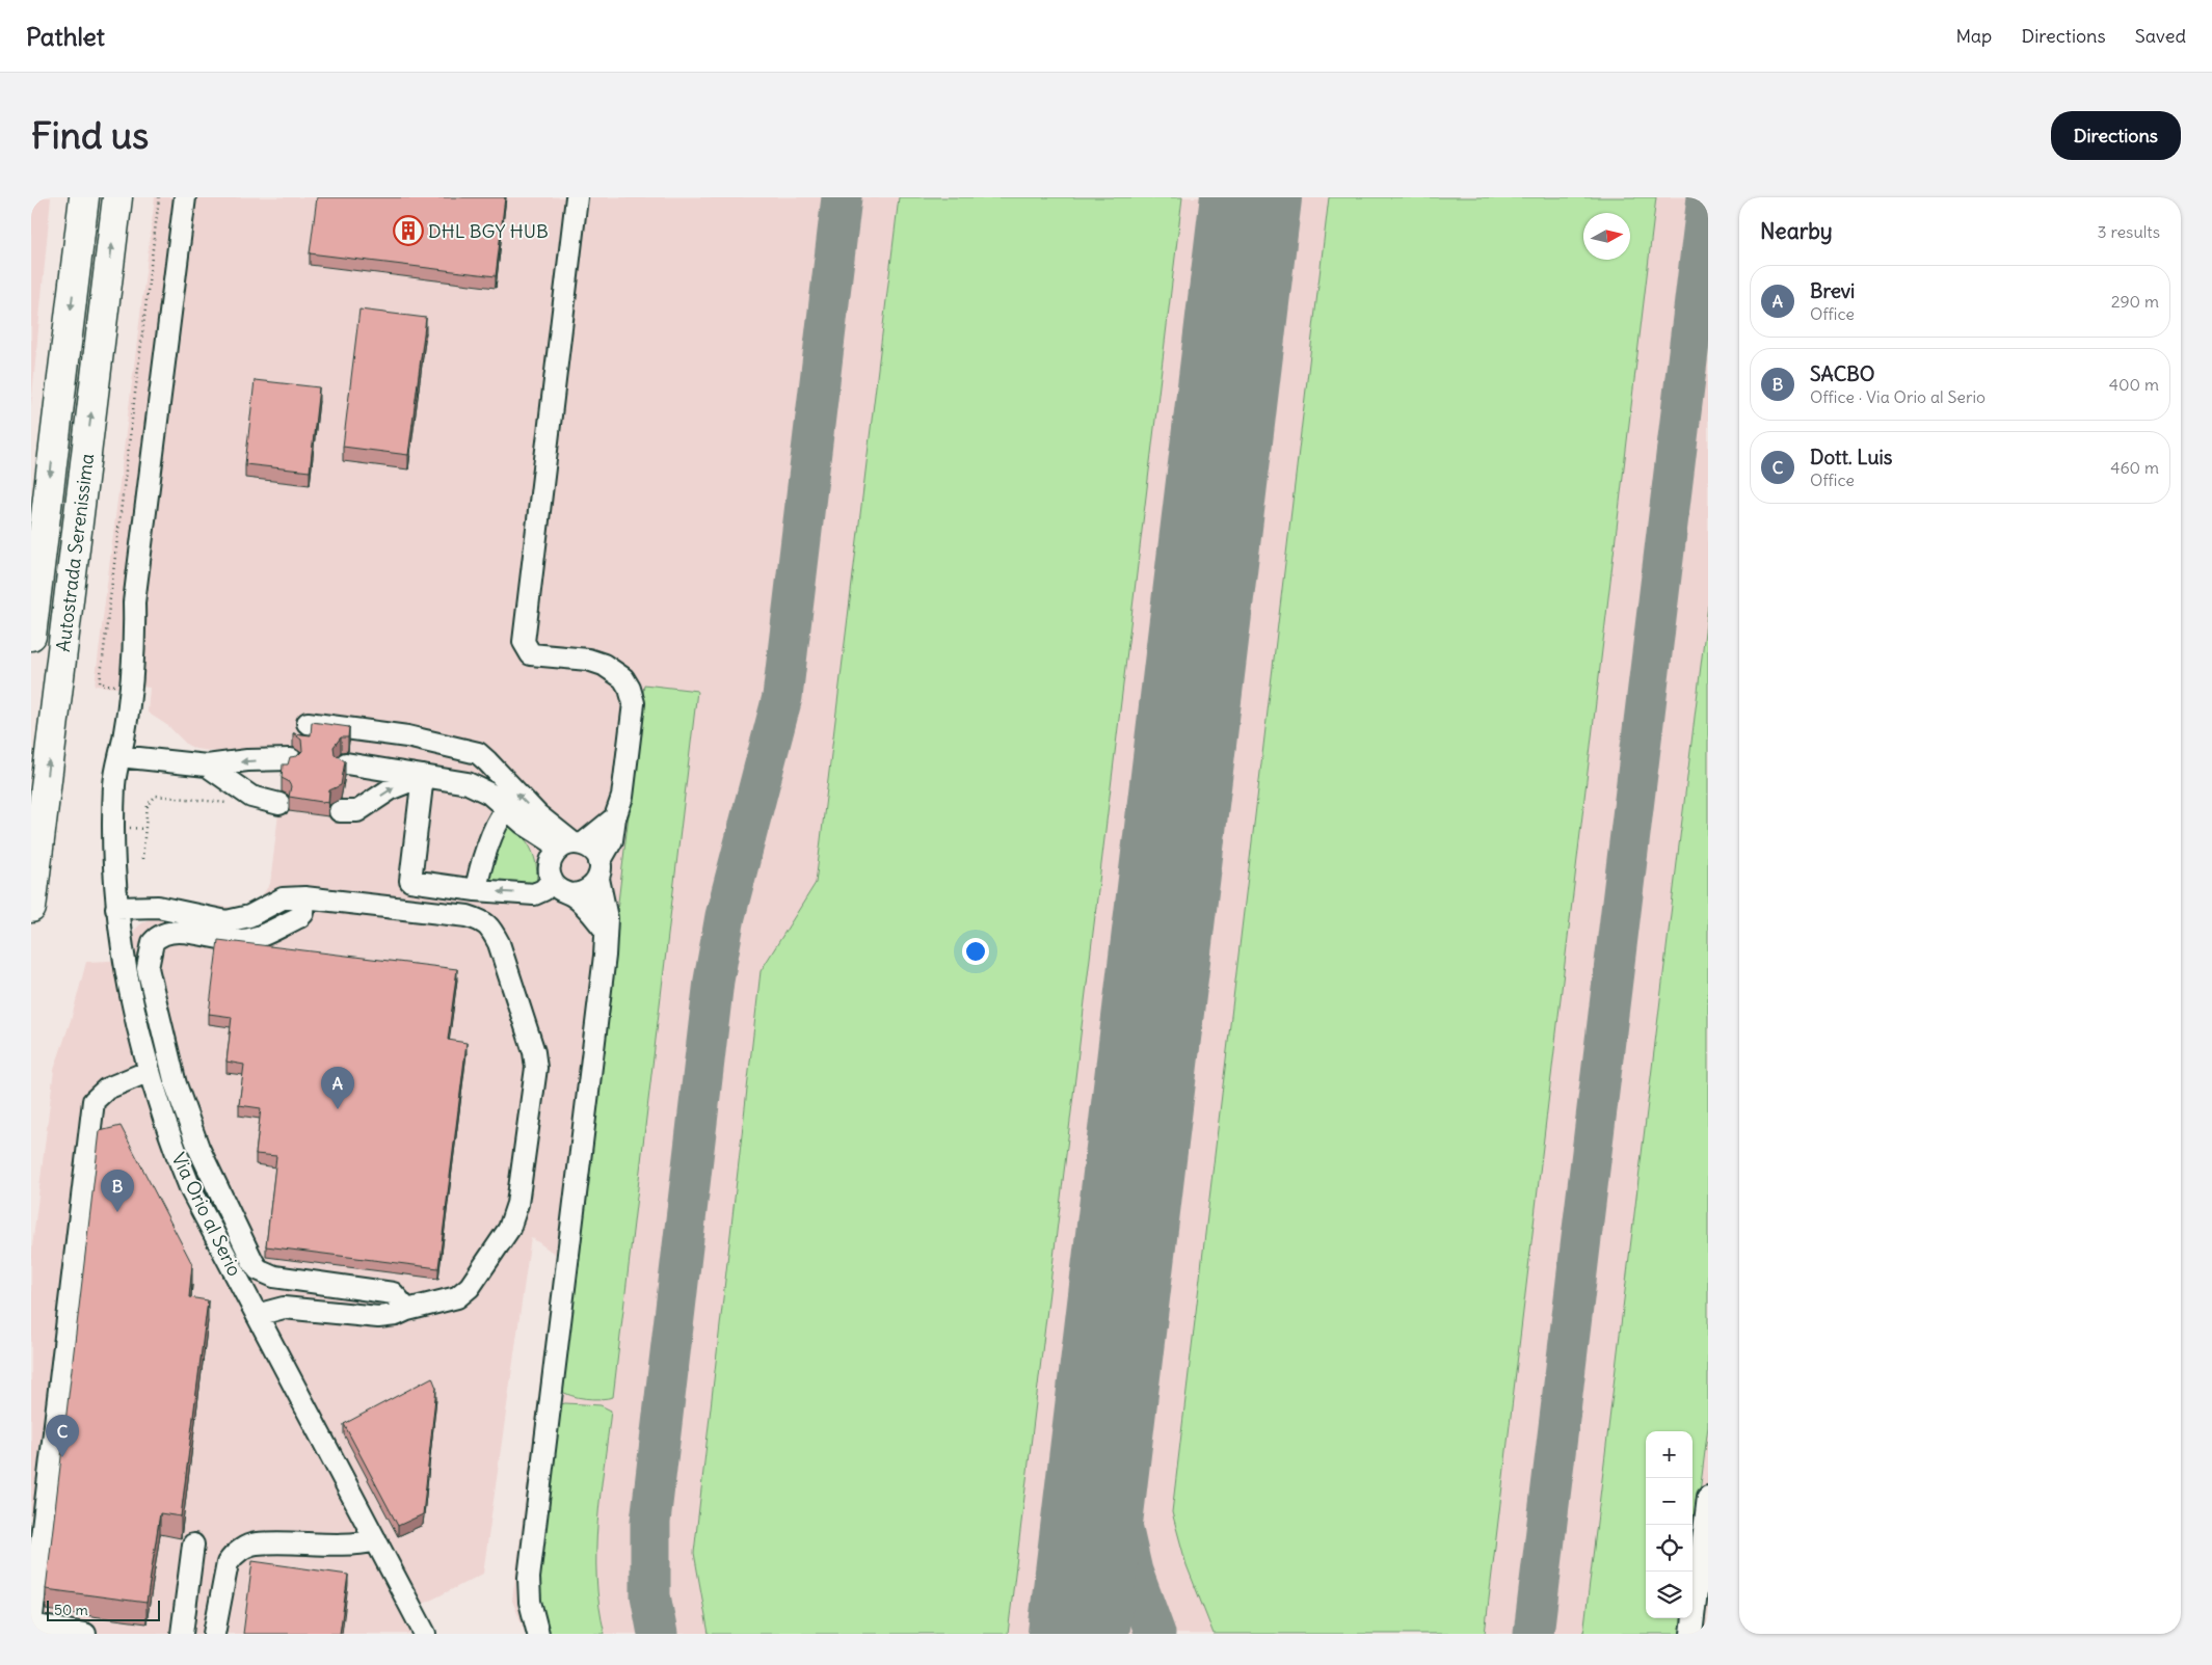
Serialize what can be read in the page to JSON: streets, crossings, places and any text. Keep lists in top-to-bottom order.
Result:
{
  "streets": {
    "highway": ["Autostrada Serenissima"],
    "street": ["Via Orio al Serio"]
  },
  "places": {
    "building": ["DHL BGY HUB"]
  },
  "scale_bar": "50 m",
  "north": "right",
  "page": {
    "header": "Pathlet",
    "nav": ["Map", "Directions", "Saved"],
    "buttons": "Directions",
    "title": "Find us",
    "heading": ["Nearby", "3 results"],
    "list": [
      {
        "mark": "A",
        "name": "Brevi",
        "note": "Office",
        "value": "290 m"
      },
      {
        "mark": "B",
        "name": "SACBO",
        "note": "Office · Via Orio al Serio",
        "value": "400 m"
      },
      {
        "mark": "C",
        "name": "Dott. Luis",
        "note": "Office",
        "value": "460 m"
      }
    ],
    "pins": ["A", "B", "C"],
    "map_buttons": ["+", "−"],
    "scale": "50 m"
  }
}
